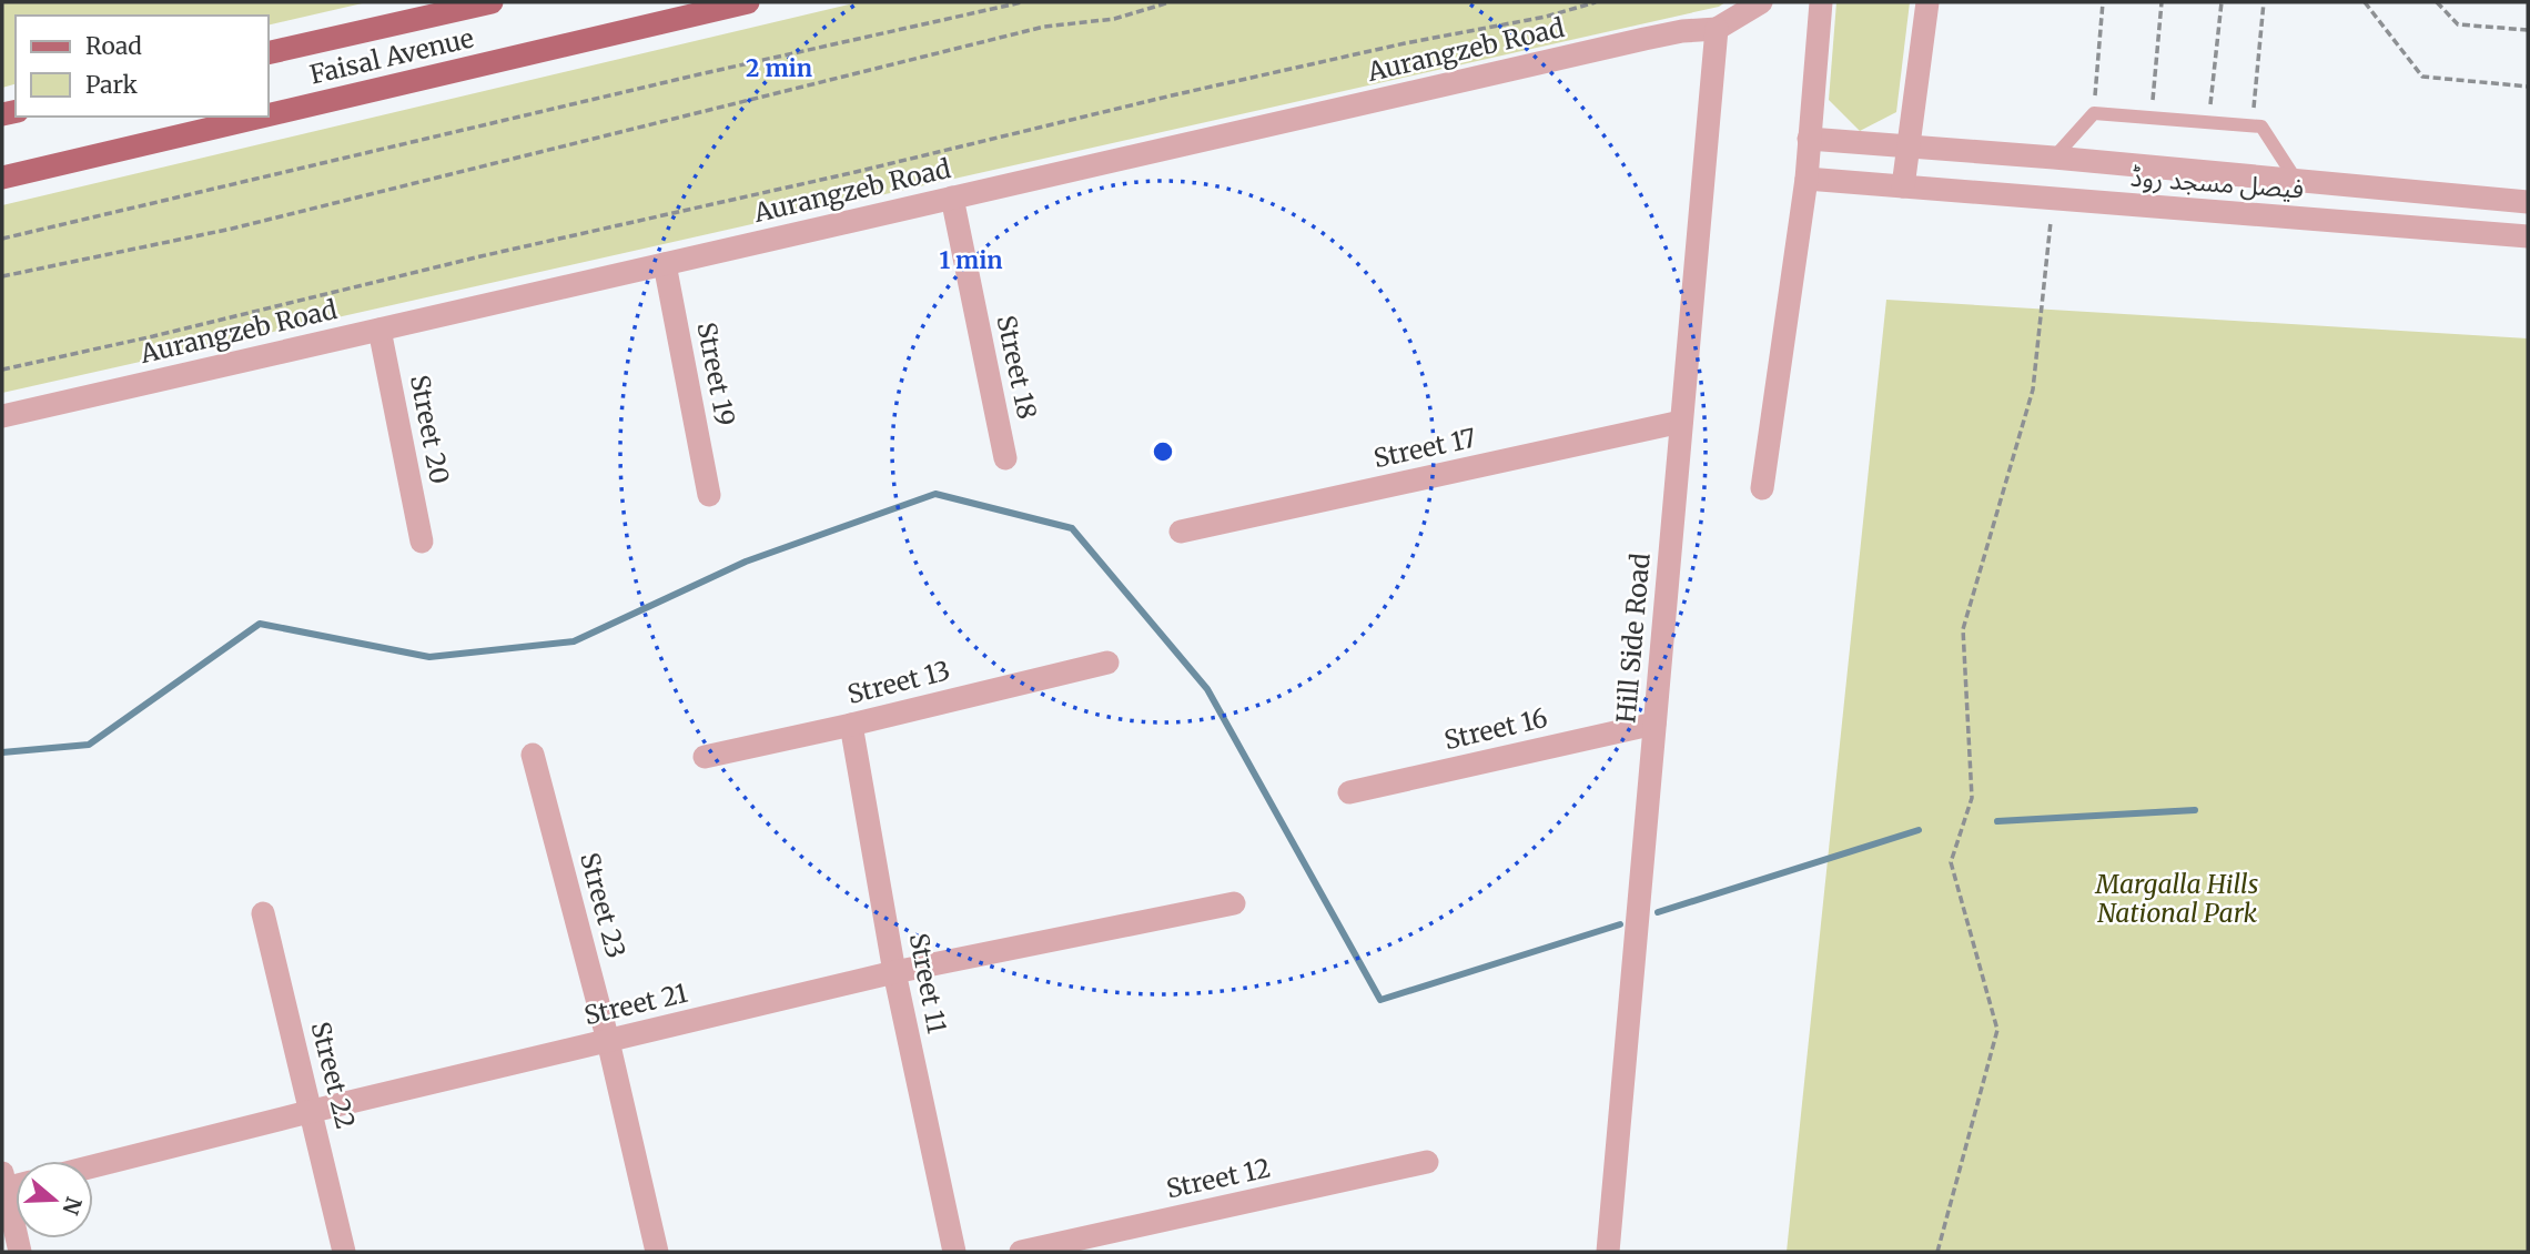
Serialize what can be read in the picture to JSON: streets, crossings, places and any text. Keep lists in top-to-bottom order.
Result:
{
  "streets": {
    "main road": ["Faisal Avenue"],
    "street": [
      "Aurangzeb Road",
      "فیصل مسجد روڈ",
      "Street 18",
      "Street 19",
      "Street 20",
      "Street 17",
      "Hill Side Road",
      "Street 13",
      "Street 16",
      "Street 23",
      "Street 11",
      "Street 21",
      "Street 22",
      "Street 12"
    ]
  },
  "crossings": [
    ["Aurangzeb Road", "Street 18"],
    ["Aurangzeb Road", "Street 19"],
    ["Aurangzeb Road", "Street 20"],
    ["Aurangzeb Road", "Hill Side Road"],
    ["Street 17", "Hill Side Road"],
    ["Hill Side Road", "Street 16"],
    ["Street 13", "Street 11"],
    ["Street 23", "Street 21"],
    ["Street 11", "Street 21"],
    ["Street 21", "Street 22"]
  ],
  "parks": ["Margalla Hills National Park"],
  "legend": ["Road", "Park"],
  "north": "right",
  "rings": ["2 min", "1 min"]
}
